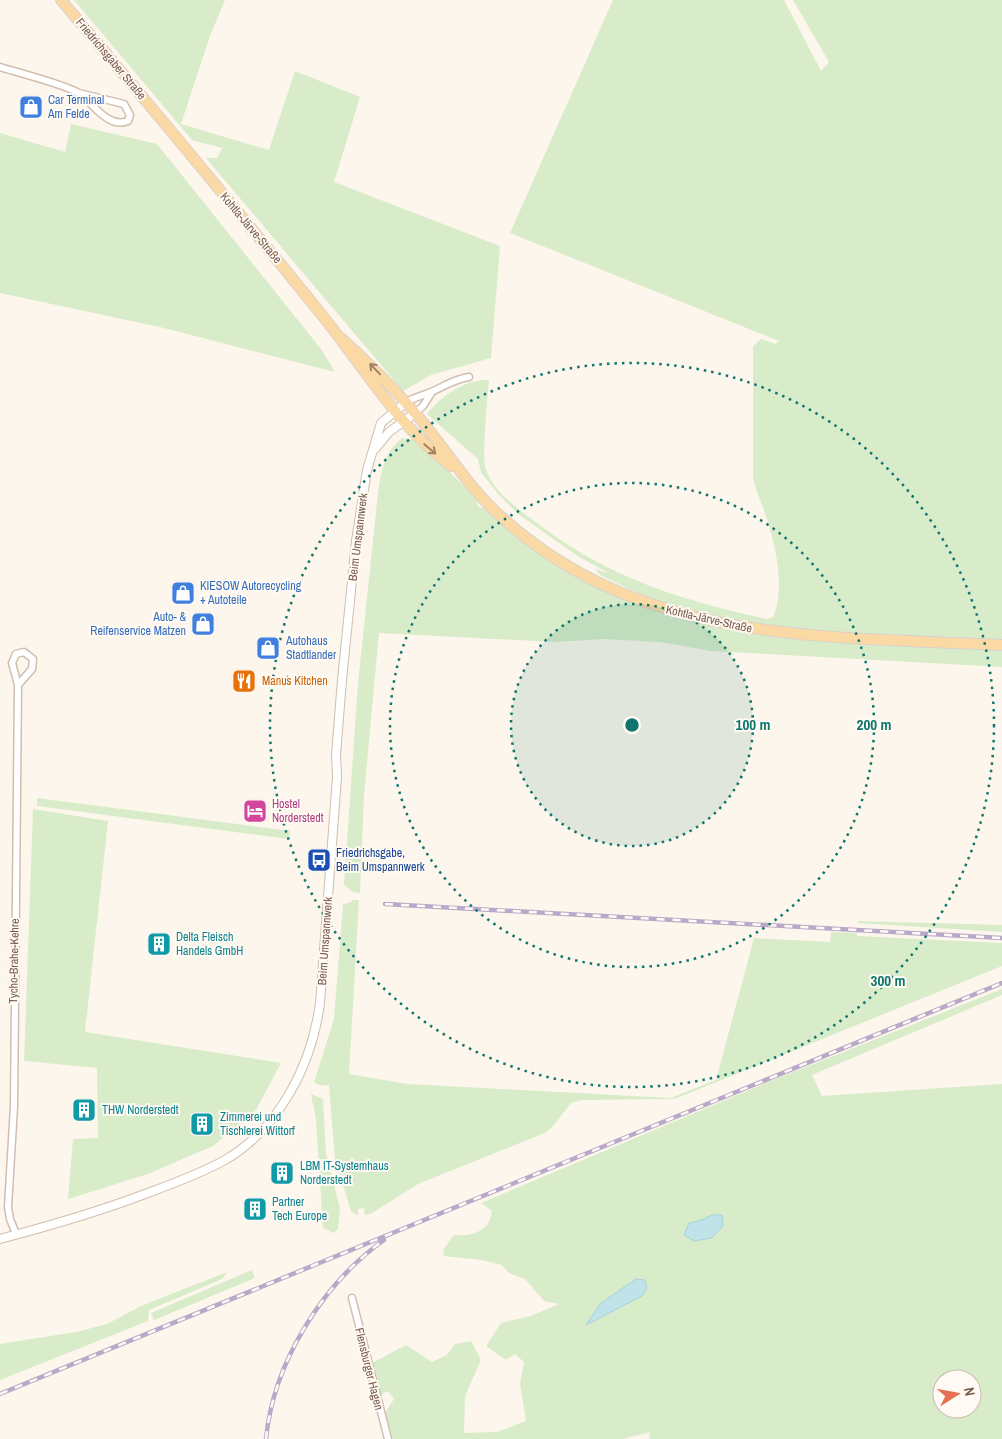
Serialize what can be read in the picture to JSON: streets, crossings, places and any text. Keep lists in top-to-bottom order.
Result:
{
  "streets": {
    "main road": ["Friedrichsgaber Straße", "Kohtla-Järve-Straße"],
    "street": ["Beim Umspannwerk", "Tycho-Brahe-Kehre", "Flensburger Hagen"]
  },
  "crossings": [
    ["Friedrichsgaber Straße", "Kohtla-Järve-Straße"],
    ["Kohtla-Järve-Straße", "Beim Umspannwerk"],
    ["Beim Umspannwerk", "Tycho-Brahe-Kehre"]
  ],
  "places": {
    "shop": [
      "Car Terminal Am Felde",
      "KIESOW Autorecycling + Autoteile",
      "Auto- & Reifenservice Matzen",
      "Autohaus Stadtlander"
    ],
    "restaurant": ["Manu´s Kitchen"],
    "hotel": ["Hostel Norderstedt"],
    "bus stop": ["Friedrichsgabe, Beim Umspannwerk"],
    "building": [
      "Delta Fleisch Handels GmbH",
      "THW Norderstedt",
      "Zimmerei und Tischlerei Wittorf",
      "LBM IT-Systemhaus Norderstedt",
      "Partner Tech Europe"
    ]
  },
  "north": "right",
  "rings": ["100 m", "200 m", "300 m"]
}
